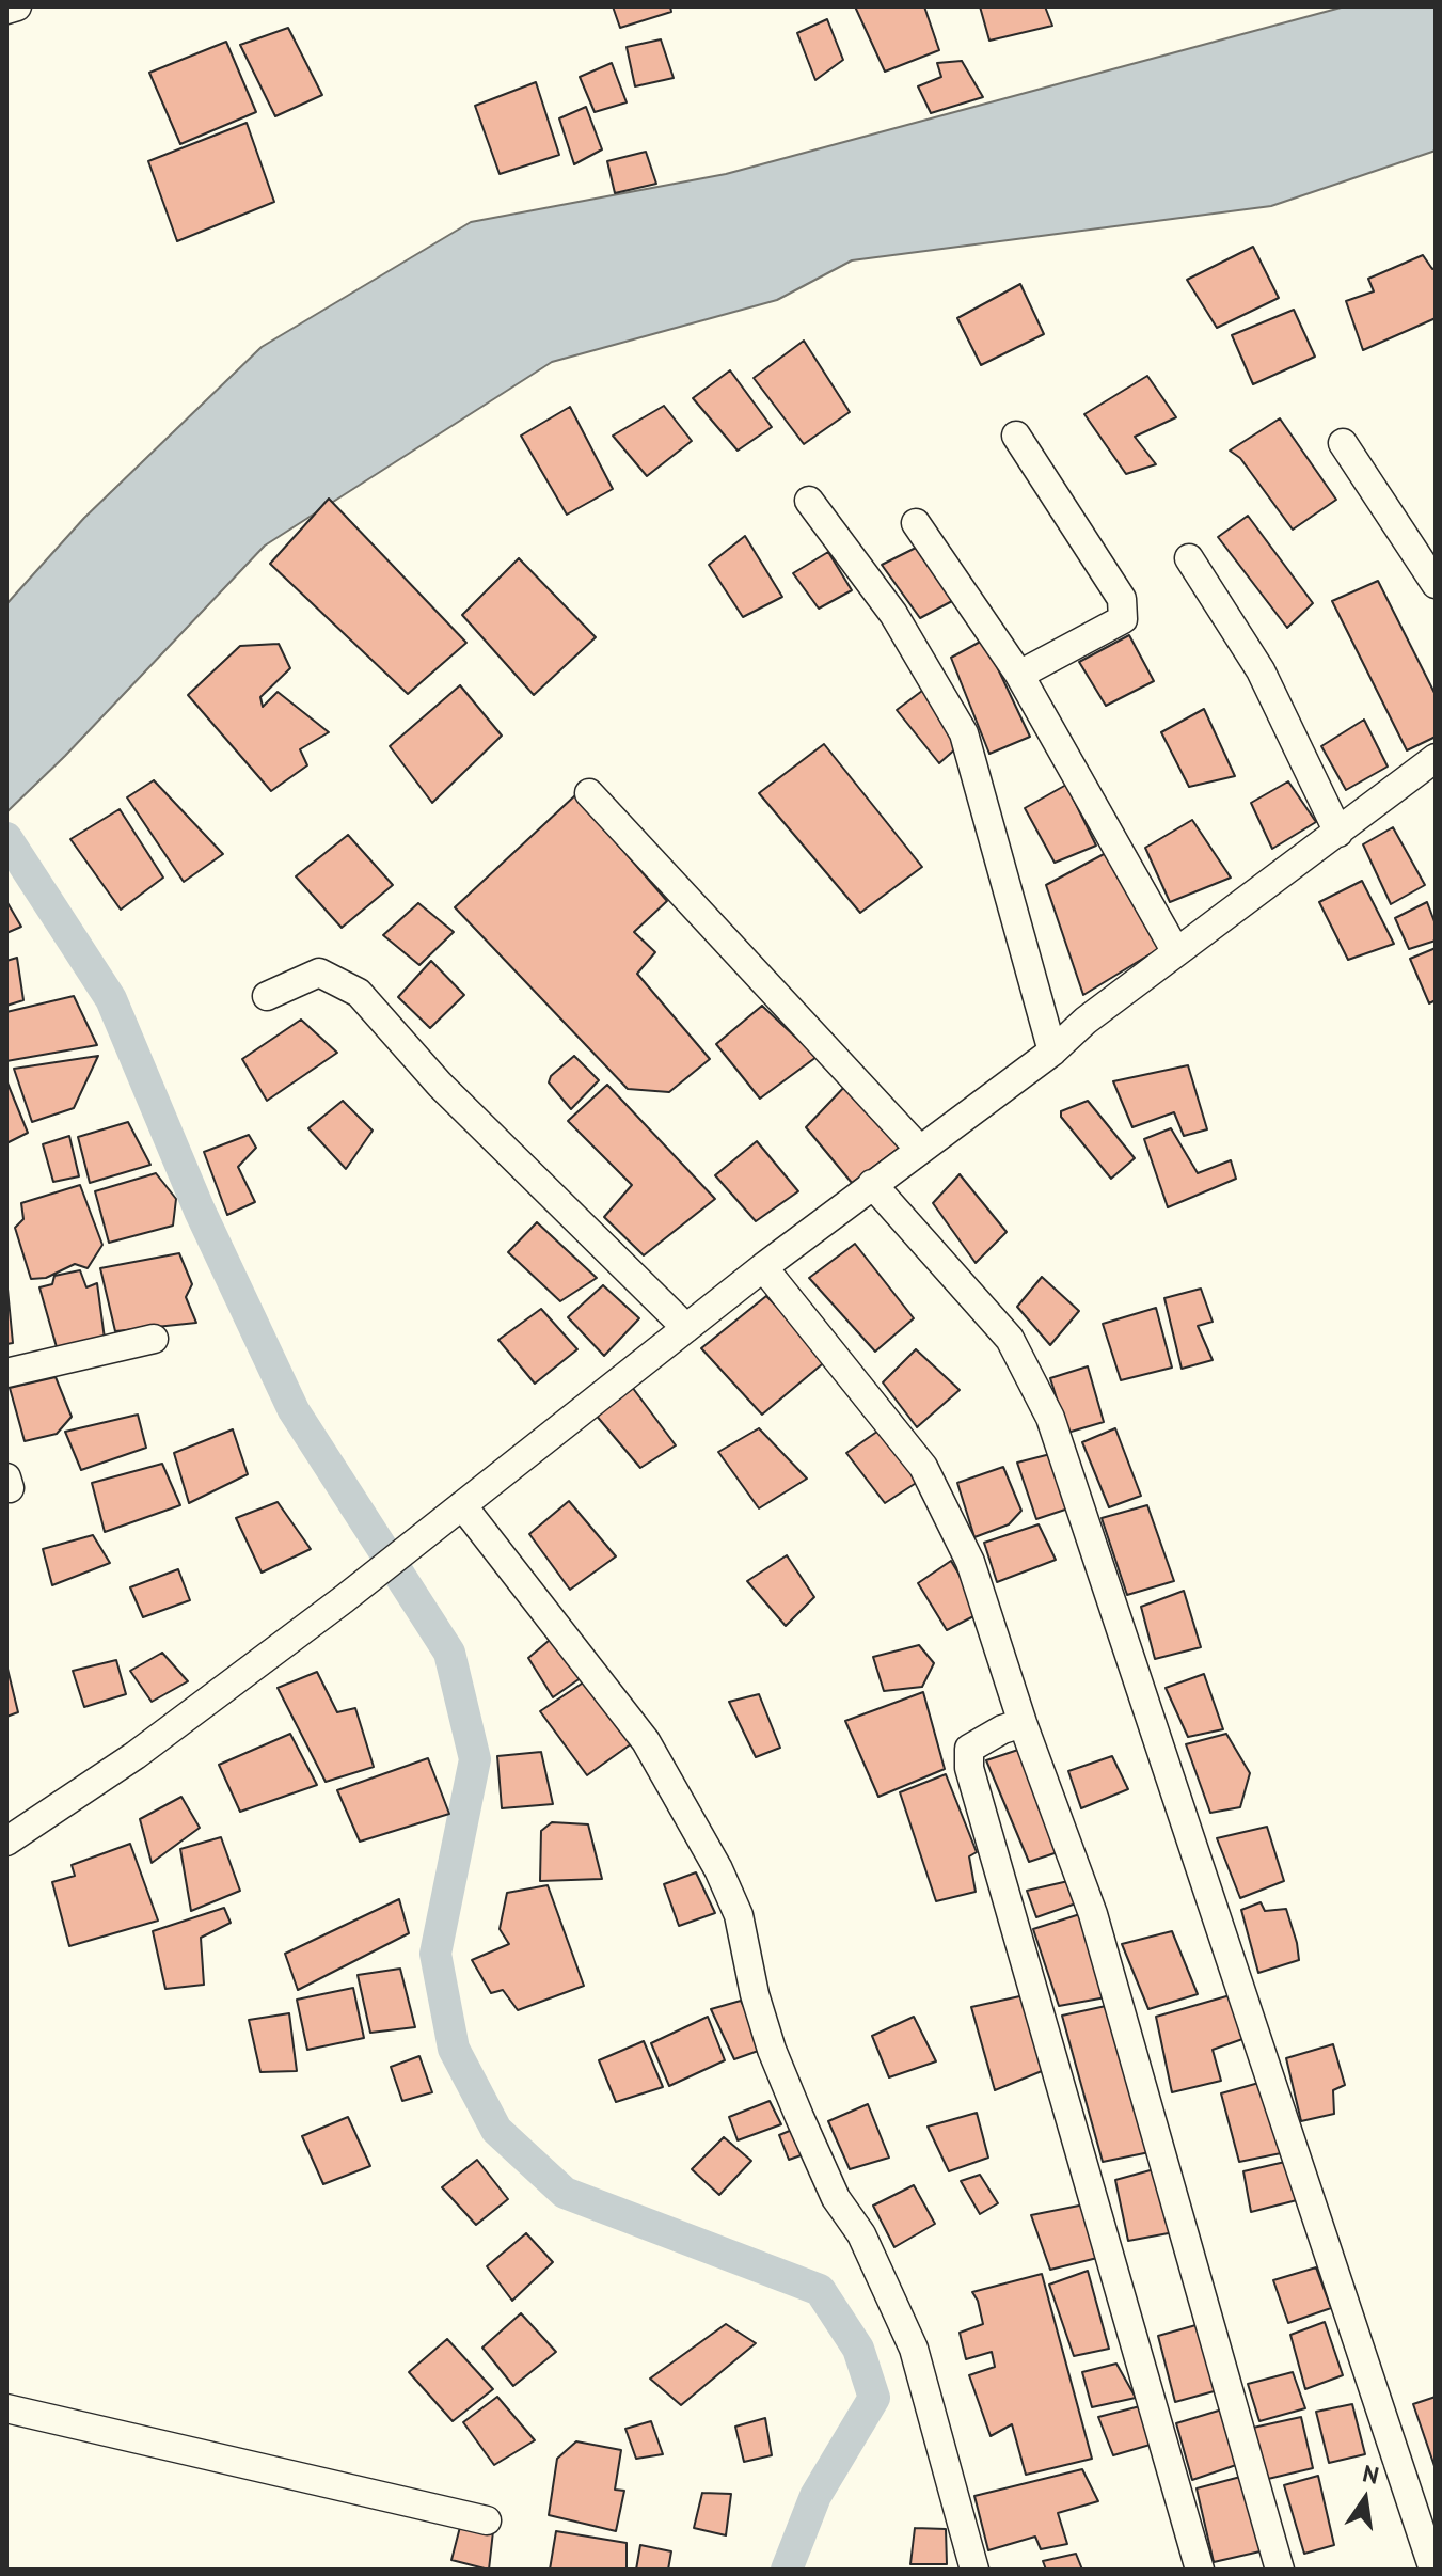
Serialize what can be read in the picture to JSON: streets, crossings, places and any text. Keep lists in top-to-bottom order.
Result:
{
  "north": "top"
}
